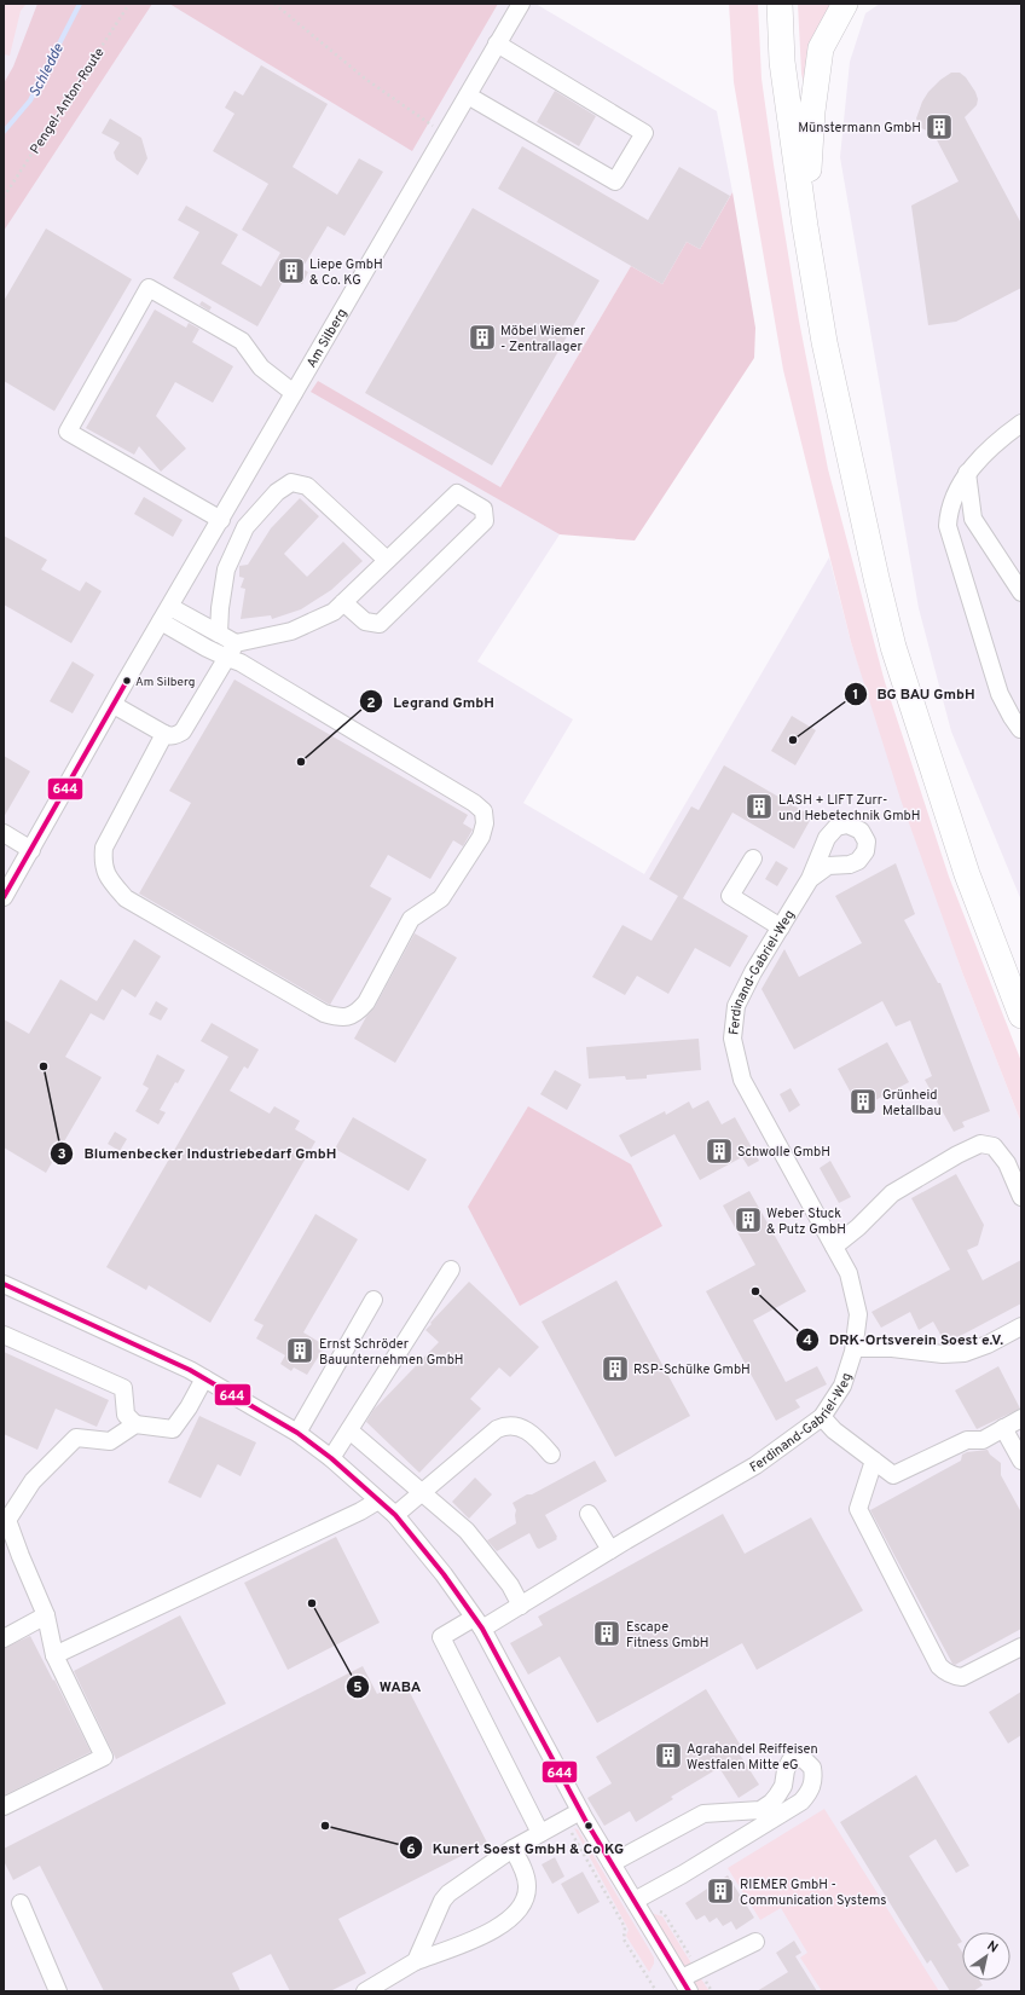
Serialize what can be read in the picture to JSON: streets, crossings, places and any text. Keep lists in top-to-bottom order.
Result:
{
  "streets": {
    "street": ["Am Silberg", "Ferdinand-Gabriel-Weg"],
    "path": ["Pengel-Anton-Route"]
  },
  "water": ["Schledde"],
  "places": {
    "building": [
      "Münstermann GmbH",
      "Liepe GmbH & Co. KG",
      "Möbel Wiemer - Zentrallager",
      "LASH + LIFT Zurr- und Hebetechnik GmbH",
      "Grünheid Metallbau",
      "Schwolle GmbH",
      "Weber Stuck & Putz GmbH",
      "Ernst Schröder Bauunternehmen GmbH",
      "RSP-Schülke GmbH",
      "Escape Fitness GmbH",
      "Agrahandel Reiffeisen Westfalen Mitte eG",
      "RIEMER GmbH - Communication Systems"
    ],
    "other": [
      "Am Silberg",
      "BG BAU GmbH",
      "Legrand GmbH",
      "Blumenbecker Industriebedarf GmbH",
      "DRK-Ortsverein Soest e.V.",
      "WABA",
      "Kunert Soest GmbH & Co KG"
    ]
  },
  "lines": ["transit line 644"],
  "north": "top right"
}
